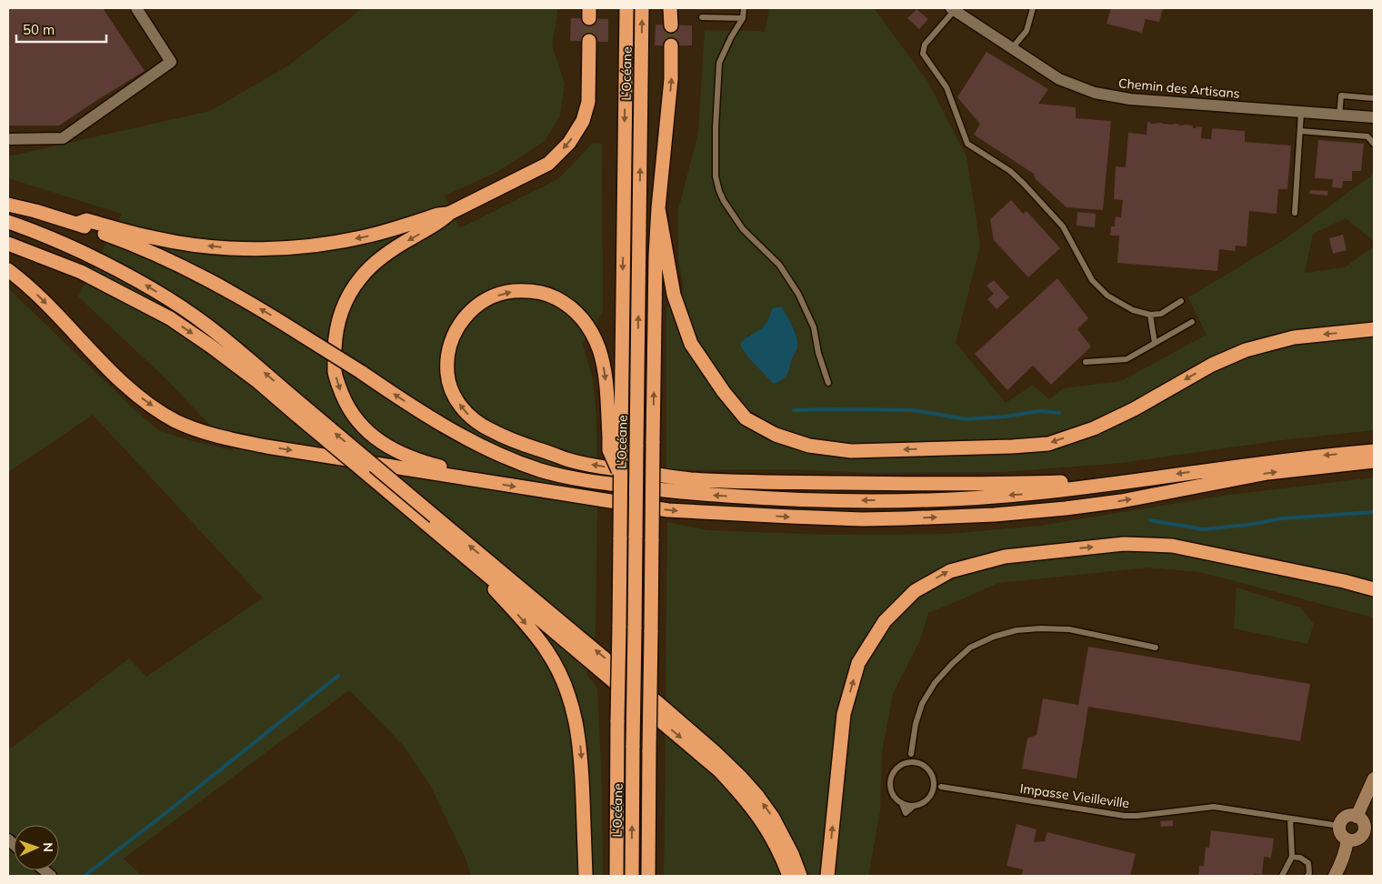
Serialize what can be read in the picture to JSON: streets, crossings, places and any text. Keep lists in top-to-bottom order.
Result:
{
  "streets": {
    "highway": ["L’Océane"],
    "street": ["Chemin des Artisans"],
    "lane": ["Impasse Vieilleville"]
  },
  "scale_bar": "50 m",
  "north": "right"
}
